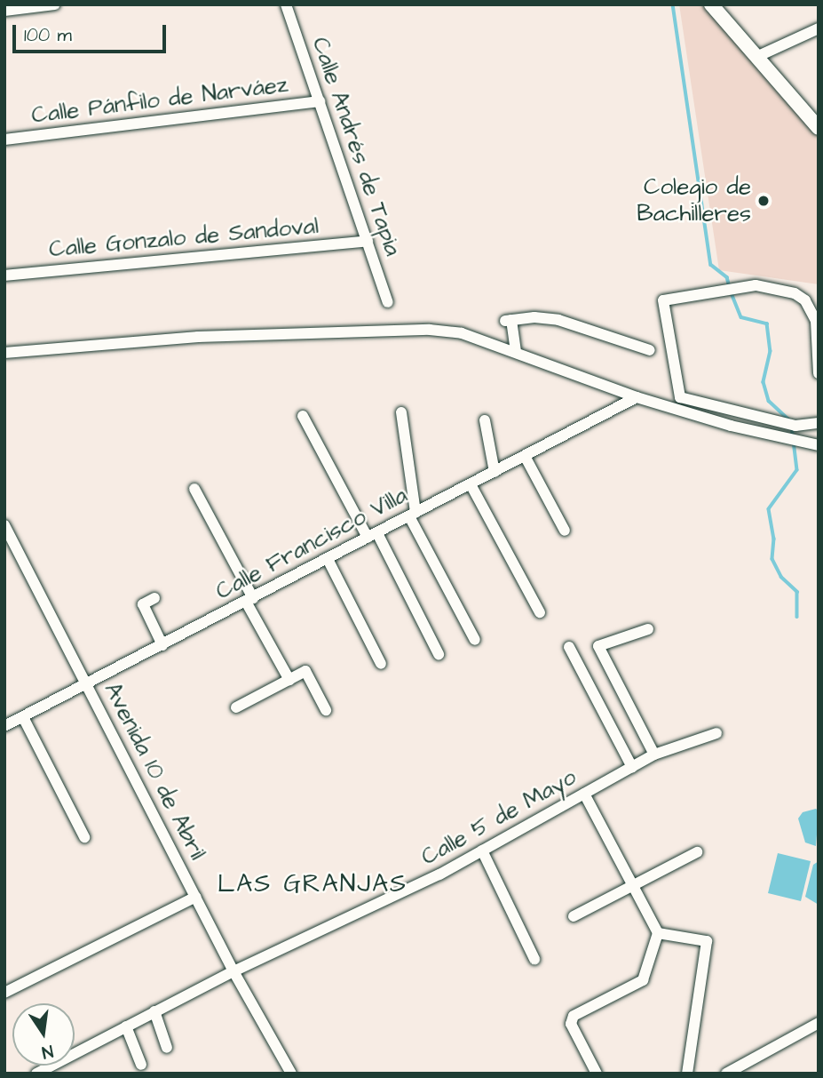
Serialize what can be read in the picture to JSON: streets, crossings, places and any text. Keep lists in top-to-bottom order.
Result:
{
  "streets": {
    "street": [
      "Calle Pánfilo de Narváez",
      "Calle Andrés de Tapia",
      "Calle Gonzalo de Sandoval",
      "Calle Francisco Villa",
      "Avenida 10 de Abril",
      "Calle 5 de Mayo"
    ]
  },
  "crossings": [
    ["Calle Pánfilo de Narváez", "Calle Andrés de Tapia"],
    ["Calle Andrés de Tapia", "Calle Gonzalo de Sandoval"],
    ["Calle Francisco Villa", "Avenida 10 de Abril"],
    ["Avenida 10 de Abril", "Calle 5 de Mayo"]
  ],
  "districts": ["LAS GRANJAS"],
  "places": ["Colegio de Bachilleres"],
  "scale_bar": "100 m",
  "north": "bottom"
}
